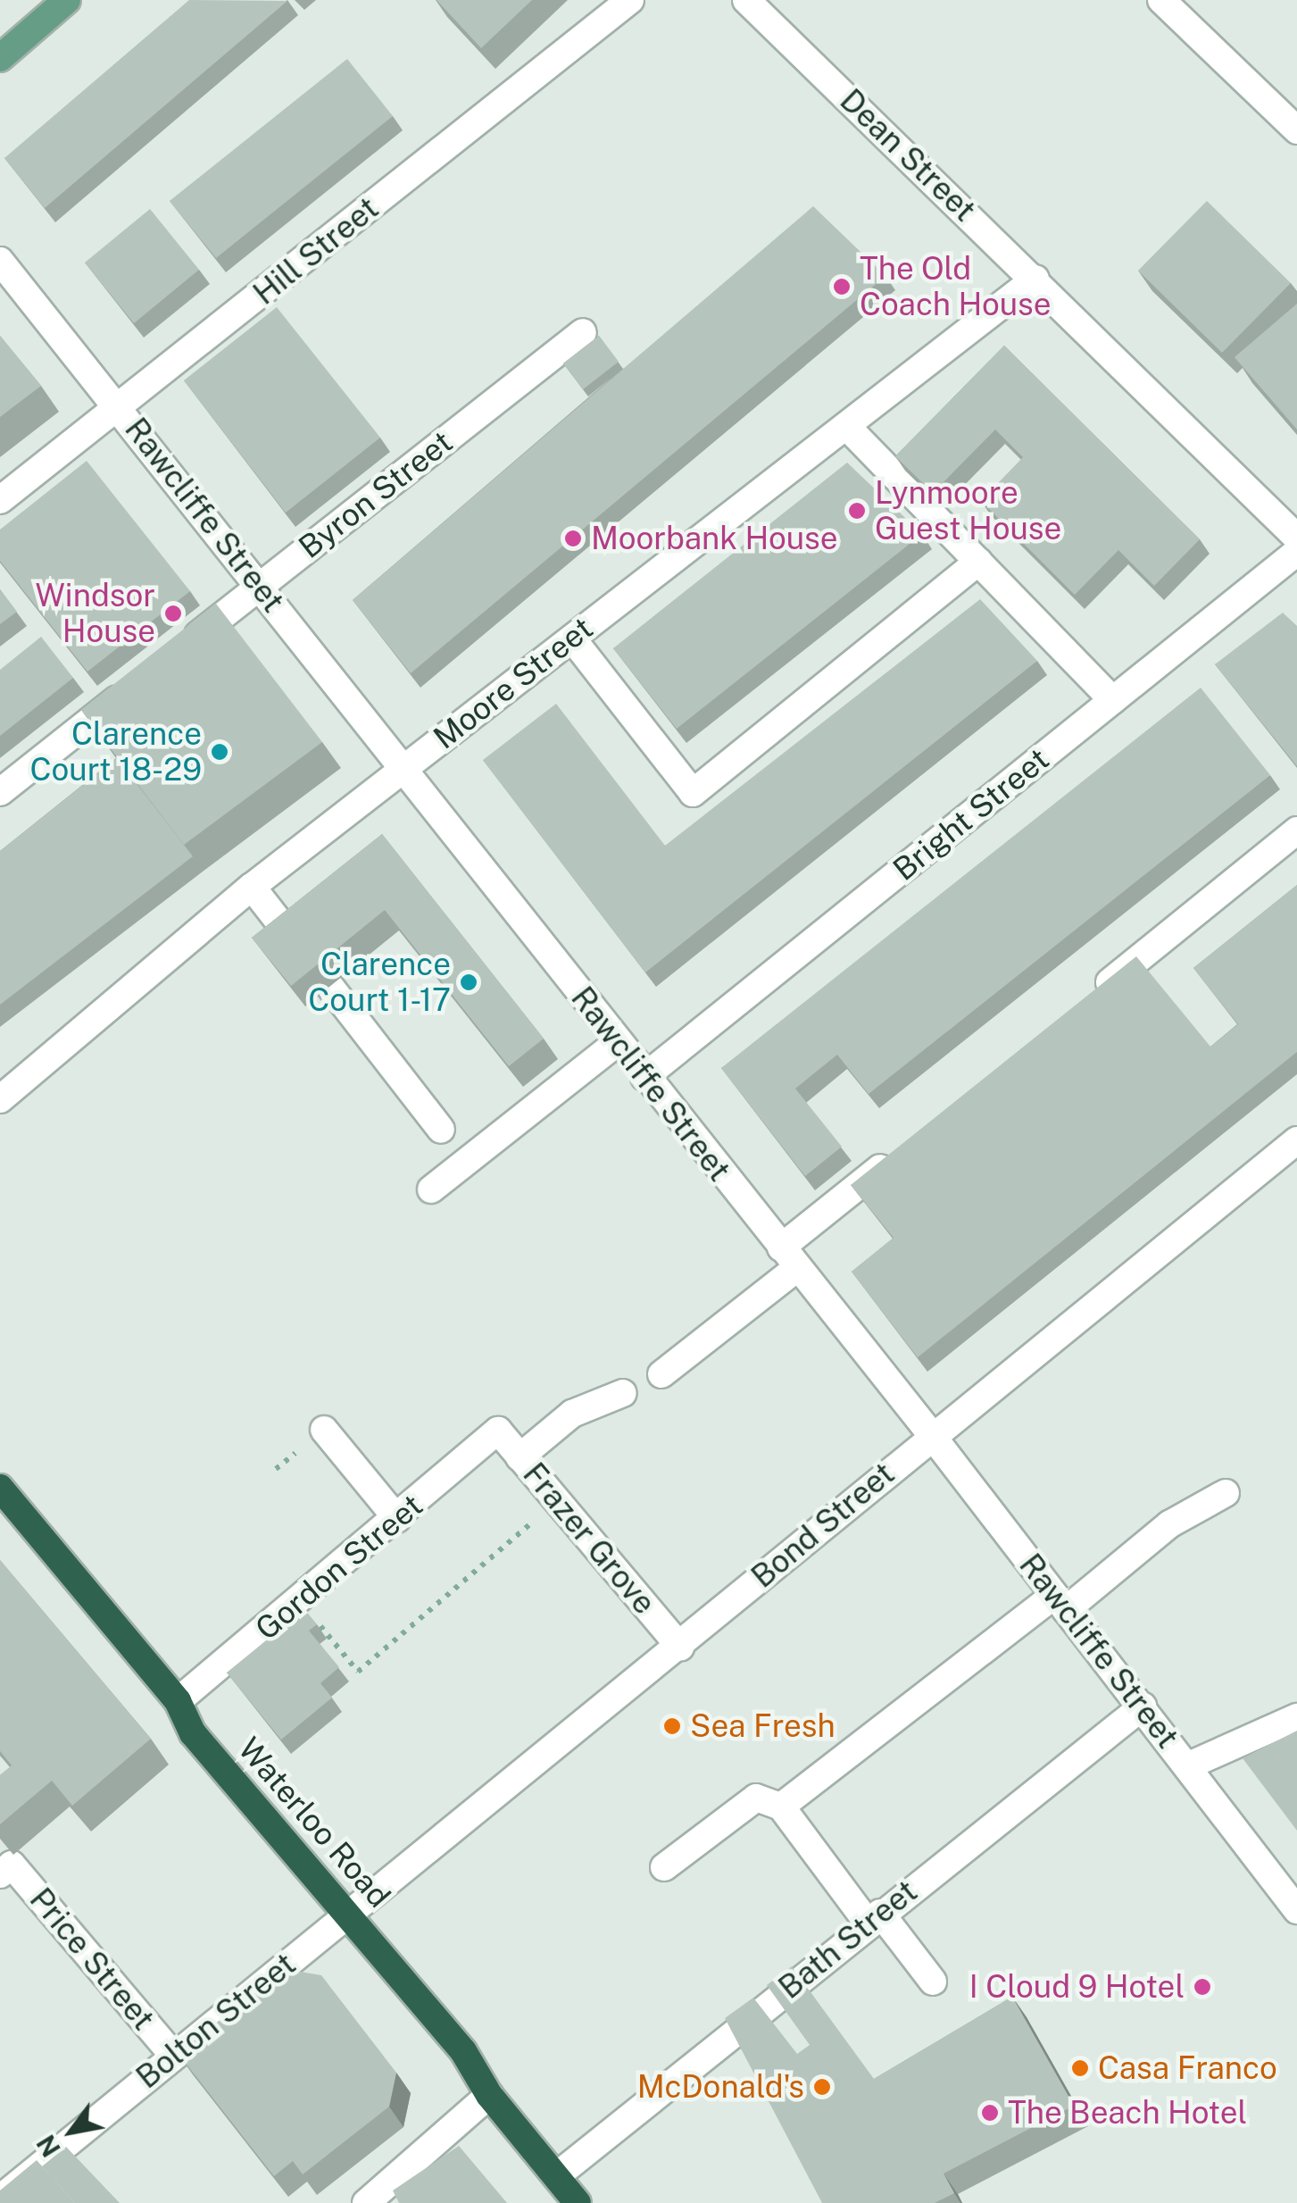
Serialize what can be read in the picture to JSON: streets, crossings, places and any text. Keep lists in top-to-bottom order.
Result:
{
  "streets": {
    "highway": ["Waterloo Road"],
    "street": [
      "Dean Street",
      "Hill Street",
      "Byron Street",
      "Rawcliffe Street",
      "Moore Street",
      "Bright Street",
      "Bond Street",
      "Frazer Grove",
      "Gordon Street",
      "Bath Street",
      "Price Street",
      "Bolton Street"
    ]
  },
  "crossings": [
    ["Dean Street", "Moore Street"],
    ["Hill Street", "Rawcliffe Street"],
    ["Byron Street", "Rawcliffe Street"],
    ["Rawcliffe Street", "Moore Street"],
    ["Rawcliffe Street", "Bright Street"],
    ["Rawcliffe Street", "Bond Street"],
    ["Rawcliffe Street", "Bath Street"],
    ["Bond Street", "Frazer Grove"],
    ["Bond Street", "Waterloo Road"],
    ["Bond Street", "Bolton Street"],
    ["Frazer Grove", "Gordon Street"],
    ["Gordon Street", "Waterloo Road"],
    ["Waterloo Road", "Bath Street"],
    ["Waterloo Road", "Bolton Street"],
    ["Price Street", "Bolton Street"]
  ],
  "places": [
    "The Old Coach House",
    "Lynmoore Guest House",
    "Moorbank House",
    "Windsor House",
    "Clarence Court 18-29",
    "Clarence Court 1-17",
    "Sea Fresh",
    "I Cloud 9 Hotel",
    "Casa Franco",
    "McDonald's",
    "The Beach Hotel"
  ],
  "north": "bottom left"
}
